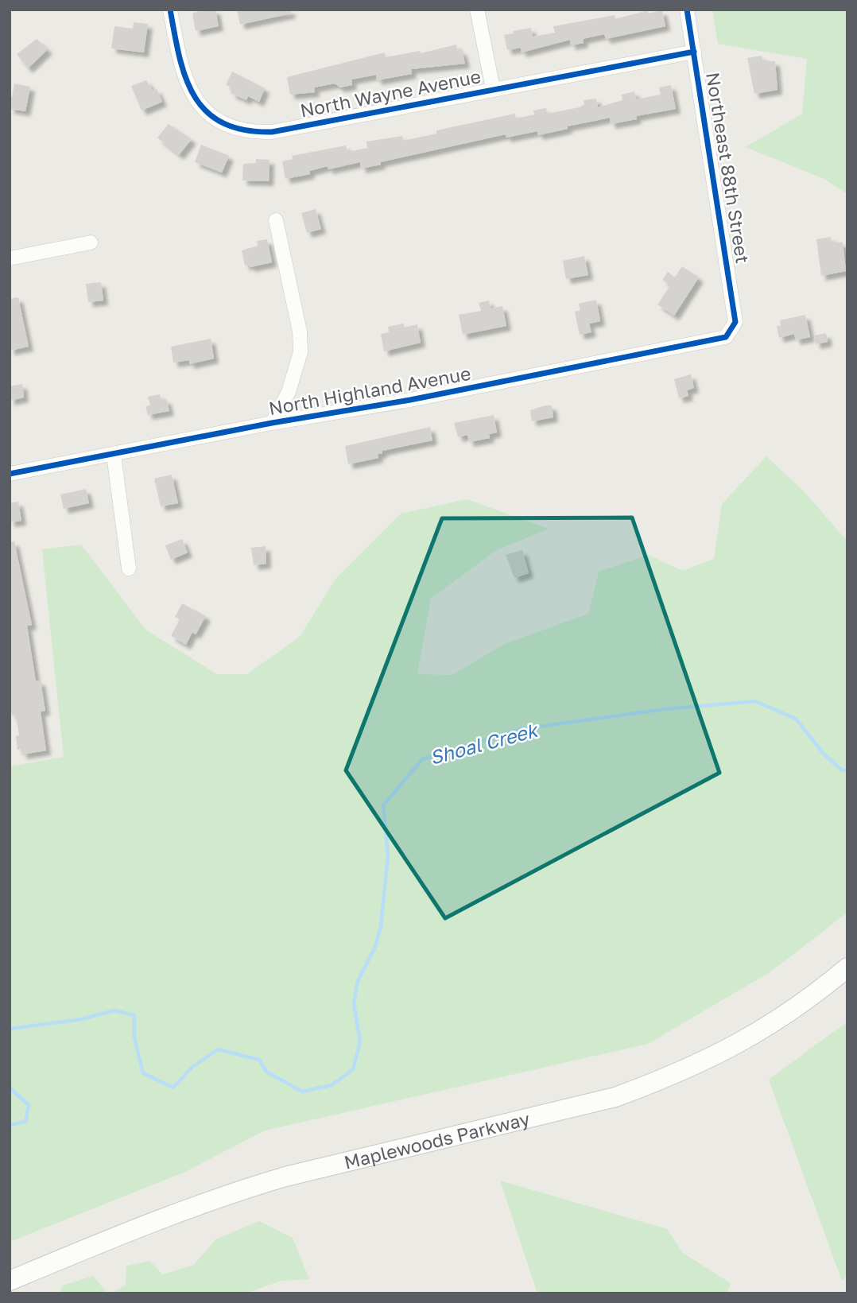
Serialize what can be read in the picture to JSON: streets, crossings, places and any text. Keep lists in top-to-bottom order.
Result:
{
  "streets": {
    "main road": ["Maplewoods Parkway"],
    "street": ["North Wayne Avenue", "Northeast 88th Street", "North Highland Avenue"]
  },
  "crossings": [
    ["North Wayne Avenue", "Northeast 88th Street"],
    ["Northeast 88th Street", "North Highland Avenue"]
  ],
  "water": ["Shoal Creek"]
}
